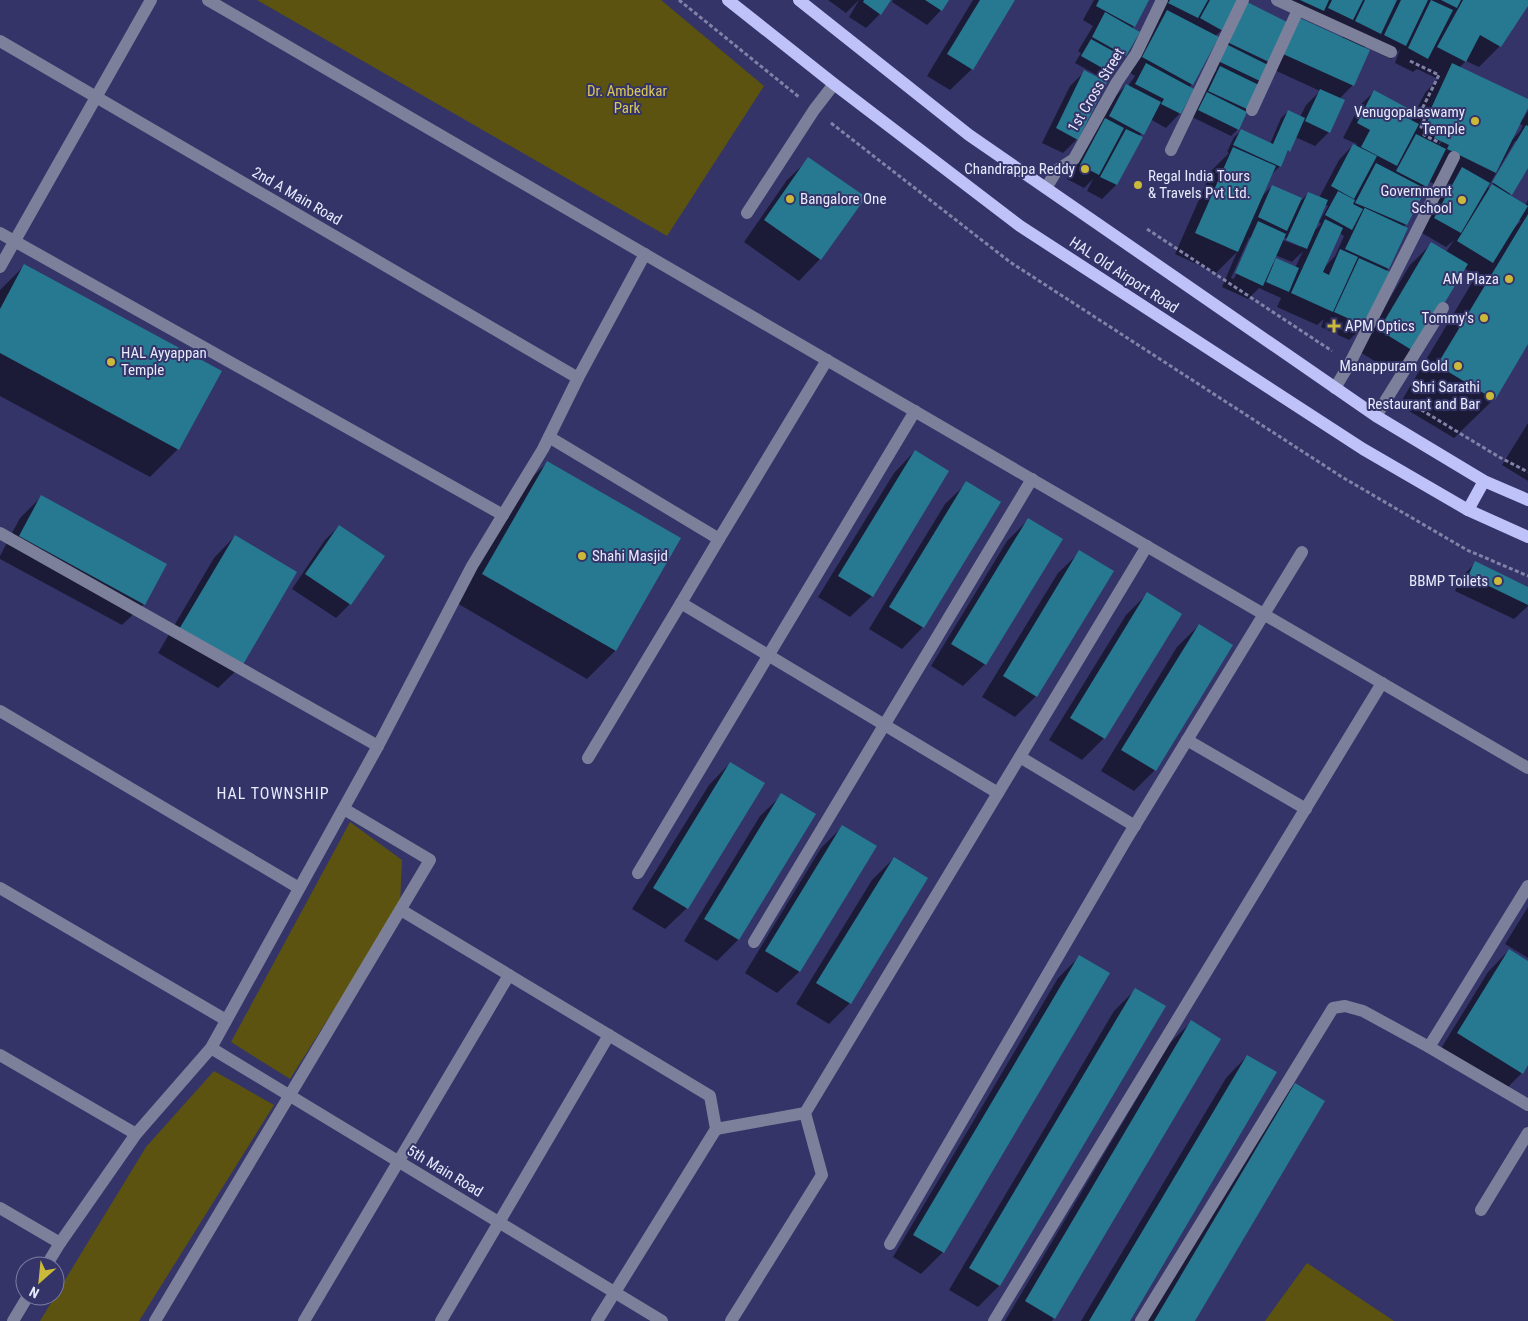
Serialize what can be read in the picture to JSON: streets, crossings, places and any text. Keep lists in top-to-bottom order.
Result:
{
  "streets": {
    "main road": ["HAL Old Airport Road"],
    "street": ["1st Cross Street", "2nd A Main Road", "5th Main Road"]
  },
  "crossings": [
    ["1st Cross Street", "HAL Old Airport Road"]
  ],
  "districts": ["HAL TOWNSHIP"],
  "parks": ["Dr. Ambedkar Park"],
  "places": {
    "other": [
      "Venugopalaswamy Temple",
      "Chandrappa Reddy",
      "Regal India Tours & Travels Pvt Ltd.",
      "Bangalore One",
      "Government School",
      "AM Plaza",
      "Tommy's",
      "HAL Ayyappan Temple",
      "Manappuram Gold",
      "Shri Sarathi Restaurant and Bar",
      "Shahi Masjid",
      "BBMP Toilets"
    ],
    "health": ["APM Optics"]
  },
  "north": "bottom left"
}
